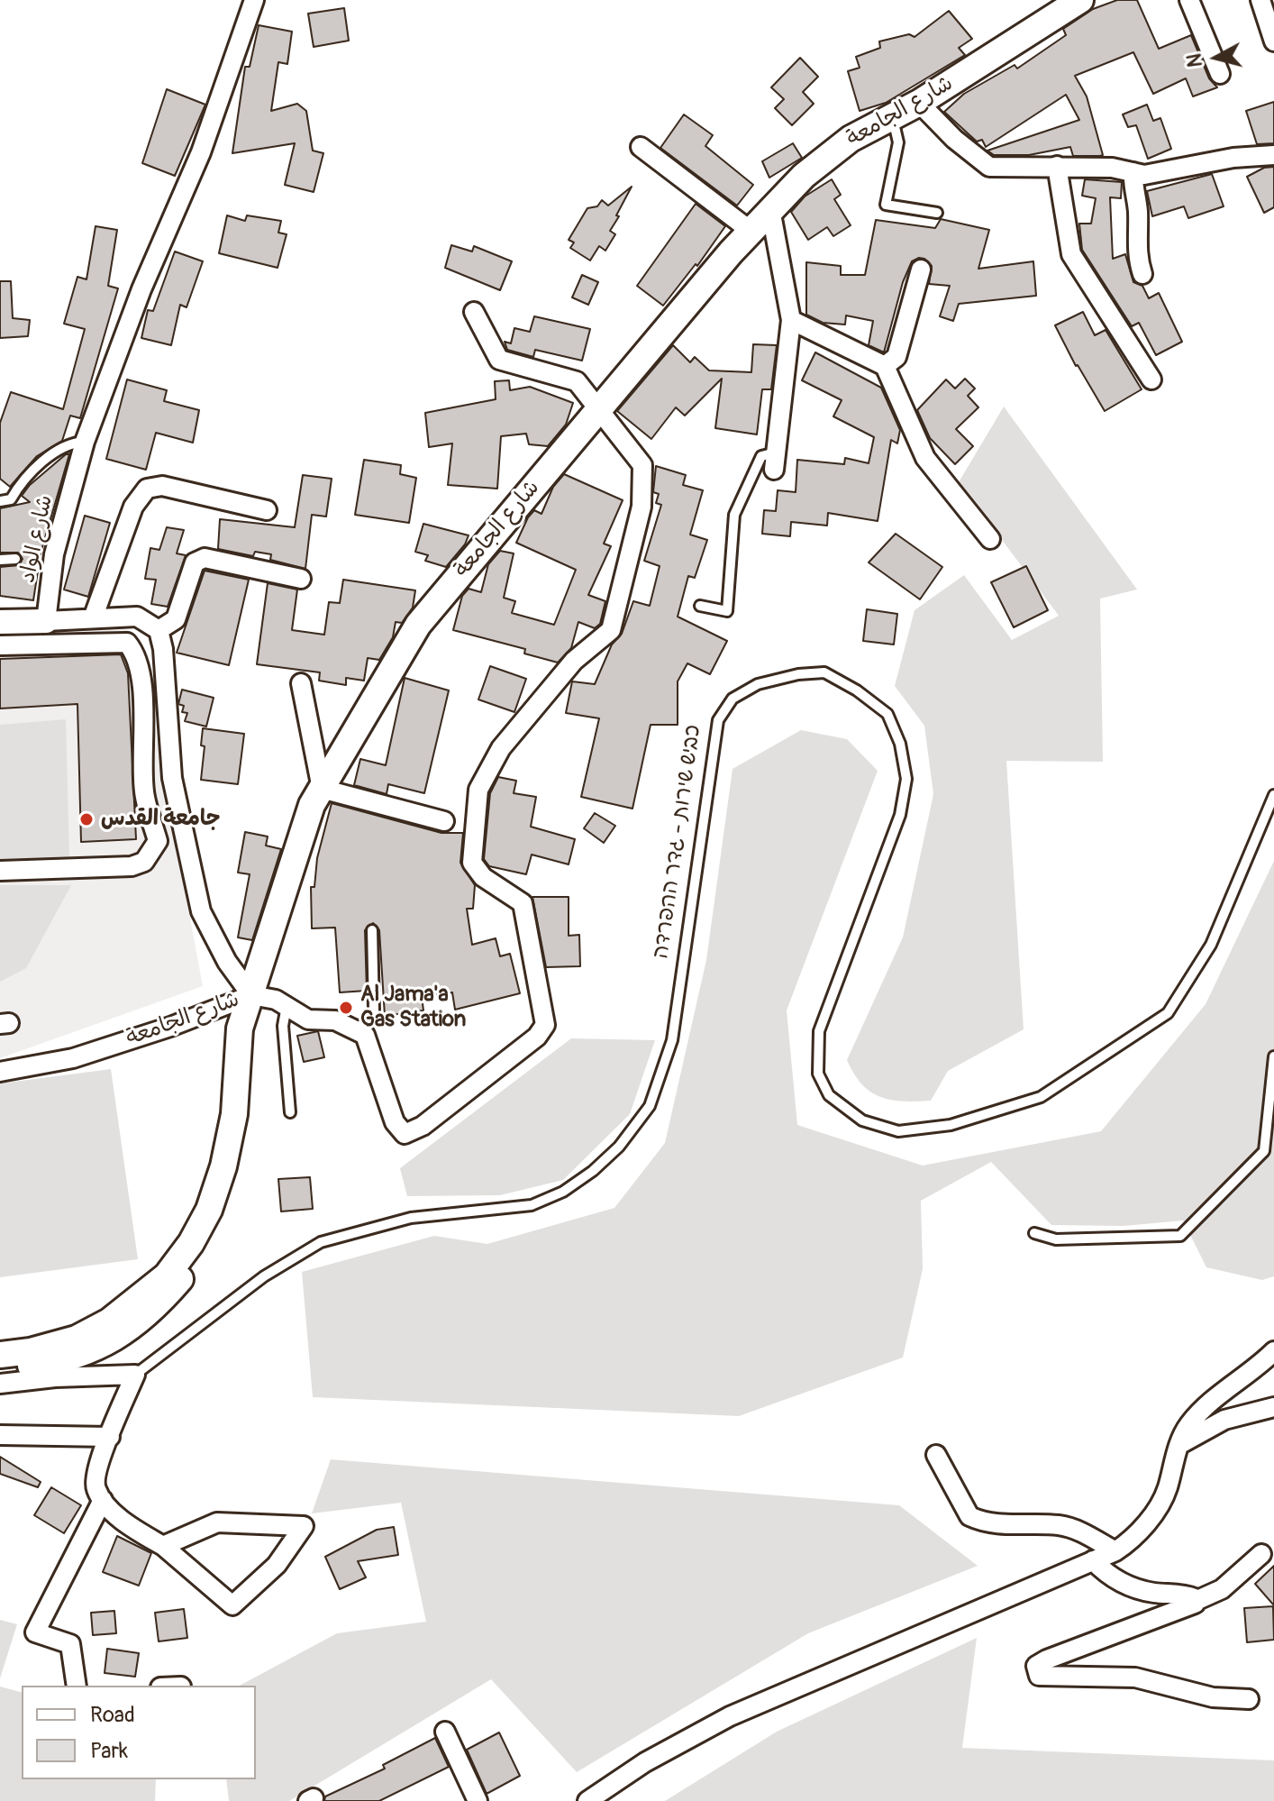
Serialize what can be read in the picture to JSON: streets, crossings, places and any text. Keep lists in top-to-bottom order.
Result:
{
  "streets": {
    "main road": ["شارع الجامعة"],
    "street": ["شارع الواد"],
    "lane": ["כביש שירות - גדר ההפרדה"]
  },
  "places": ["جامعة القدس", "Al Jama'a Gas Station"],
  "legend": ["Road", "Park"],
  "north": "left"
}
